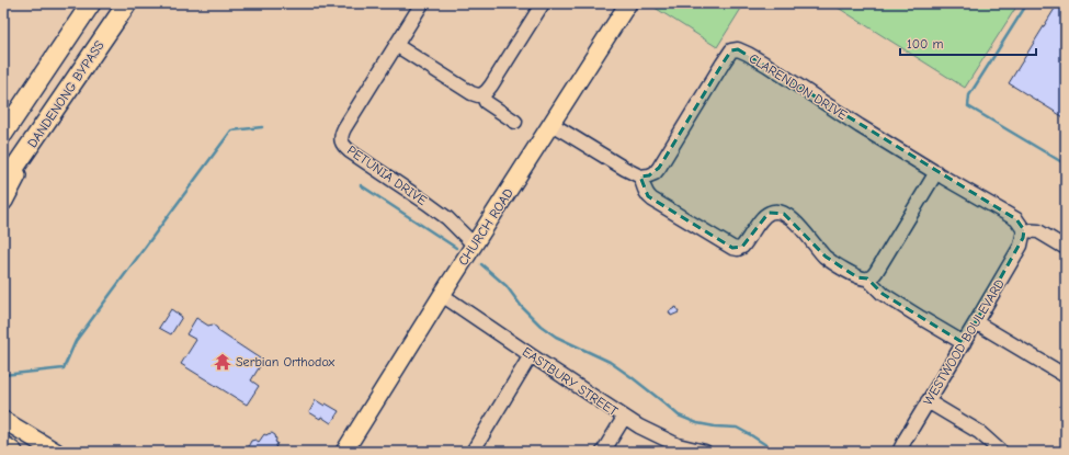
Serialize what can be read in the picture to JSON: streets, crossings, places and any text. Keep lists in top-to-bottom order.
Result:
{
  "streets": {
    "highway": ["DANDENONG BYPASS"],
    "main road": ["CHURCH ROAD"],
    "street": [
      "CLARENDON DRIVE",
      "PETUNIA DRIVE",
      "WESTWOOD BOULEVARD",
      "EASTBURY STREET"
    ]
  },
  "crossings": [
    ["CLARENDON DRIVE", "WESTWOOD BOULEVARD"],
    ["PETUNIA DRIVE", "CHURCH ROAD"],
    ["CHURCH ROAD", "EASTBURY STREET"]
  ],
  "places": {
    "temple": ["Serbian Orthodox"]
  },
  "scale_bar": "100 m"
}
